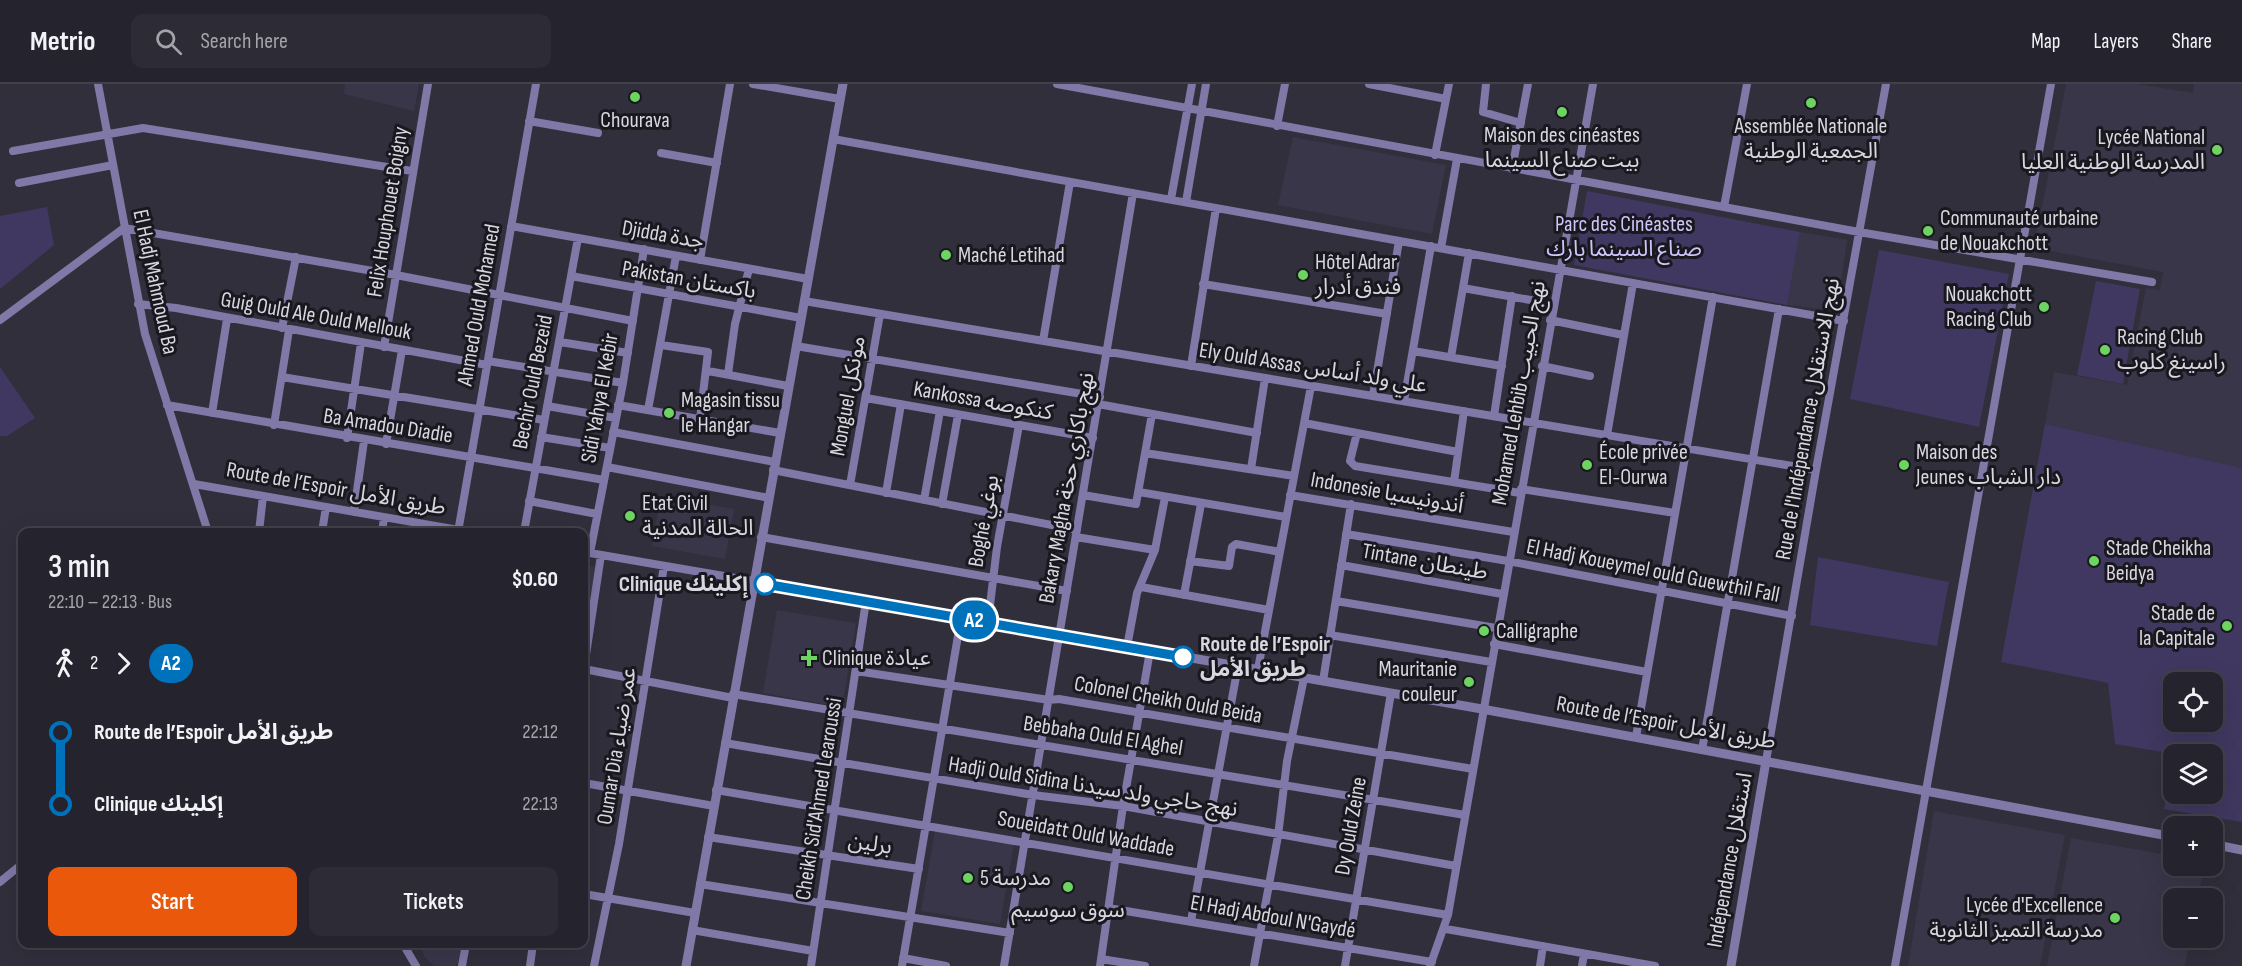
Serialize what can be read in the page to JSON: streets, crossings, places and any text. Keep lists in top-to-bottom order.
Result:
{
  "streets": {
    "street": [
      "Felix Houphouet Boigny",
      "Djidda جدة",
      "Pakistan باكستان",
      "El Hadj Mahmoud Ba",
      "Ahmed Ould Mohamed",
      "Guig Ould Ale Ould Mellouk",
      "Ely Ould Assas علي ولد أساس",
      "Bechir Ould Bezeid",
      "Mohamed Lehbib نهج الحبيب",
      "Monguel مونكل",
      "Sidi Yahya El Kebir",
      "Kankossa كنكوصه",
      "Rue de l'Indépendance نهج الاستقلال",
      "Ba Amadou Diadie",
      "Bakary Magha نهج باكاري حخة",
      "Route de l’Espoir طريق الأمل",
      "Indonesie أندونيسيا",
      "Boghé بوغي",
      "Tintane طينطان",
      "El Hadj Koueymel ould Guewthil Fall",
      "Colonel Cheikh Ould Beida",
      "Bebbaha Ould El Aghel",
      "Oumar Dia عمر ضياء",
      "Hadji Ould Sidina نهج حاجي ولد سيدنا",
      "Cheikh Sid'Ahmed Learoussi",
      "Dy Ould Zeine",
      "Soueidatt Ould Waddade",
      "برلين",
      "Indépendance استقلال",
      "El Hadj Abdoul N'Gaydé"
    ]
  },
  "crossings": [
    ["Felix Houphouet Boigny", "Guig Ould Ale Ould Mellouk"],
    ["Djidda جدة", "Ahmed Ould Mohamed"],
    ["Djidda جدة", "Bechir Ould Bezeid"],
    ["Djidda جدة", "Sidi Yahya El Kebir"],
    ["Pakistan باكستان", "Bechir Ould Bezeid"],
    ["Pakistan باكستان", "Sidi Yahya El Kebir"],
    ["El Hadj Mahmoud Ba", "Guig Ould Ale Ould Mellouk"],
    ["El Hadj Mahmoud Ba", "Ba Amadou Diadie"],
    ["El Hadj Mahmoud Ba", "Route de l’Espoir طريق الأمل"],
    ["Ahmed Ould Mohamed", "Guig Ould Ale Ould Mellouk"],
    ["Ahmed Ould Mohamed", "Ba Amadou Diadie"],
    ["Guig Ould Ale Ould Mellouk", "Bechir Ould Bezeid"],
    ["Guig Ould Ale Ould Mellouk", "Sidi Yahya El Kebir"],
    ["Ely Ould Assas علي ولد أساس", "Mohamed Lehbib نهج الحبيب"],
    ["Ely Ould Assas علي ولد أساس", "Monguel مونكل"],
    ["Ely Ould Assas علي ولد أساس", "Rue de l'Indépendance نهج الاستقلال"],
    ["Ely Ould Assas علي ولد أساس", "Bakary Magha نهج باكاري حخة"],
    ["Bechir Ould Bezeid", "Ba Amadou Diadie"],
    ["Mohamed Lehbib نهج الحبيب", "Route de l’Espoir طريق الأمل"],
    ["Mohamed Lehbib نهج الحبيب", "Indonesie أندونيسيا"],
    ["Mohamed Lehbib نهج الحبيب", "Tintane طينطان"],
    ["Mohamed Lehbib نهج الحبيب", "El Hadj Koueymel ould Guewthil Fall"],
    ["Mohamed Lehbib نهج الحبيب", "Colonel Cheikh Ould Beida"],
    ["Mohamed Lehbib نهج الحبيب", "Bebbaha Ould El Aghel"],
    ["Mohamed Lehbib نهج الحبيب", "Hadji Ould Sidina نهج حاجي ولد سيدنا"],
    ["Mohamed Lehbib نهج الحبيب", "Soueidatt Ould Waddade"],
    ["Mohamed Lehbib نهج الحبيب", "El Hadj Abdoul N'Gaydé"],
    ["Monguel مونكل", "Kankossa كنكوصه"],
    ["Sidi Yahya El Kebir", "Ba Amadou Diadie"],
    ["Kankossa كنكوصه", "Bakary Magha نهج باكاري حخة"],
    ["Kankossa كنكوصه", "Boghé بوغي"],
    ["Rue de l'Indépendance نهج الاستقلال", "Route de l’Espoir طريق الأمل"],
    ["Rue de l'Indépendance نهج الاستقلال", "El Hadj Koueymel ould Guewthil Fall"],
    ["Rue de l'Indépendance نهج الاستقلال", "Indépendance استقلال"],
    ["Bakary Magha نهج باكاري حخة", "Route de l’Espoir طريق الأمل"],
    ["Bakary Magha نهج باكاري حخة", "Colonel Cheikh Ould Beida"],
    ["Bakary Magha نهج باكاري حخة", "Bebbaha Ould El Aghel"],
    ["Bakary Magha نهج باكاري حخة", "Hadji Ould Sidina نهج حاجي ولد سيدنا"],
    ["Bakary Magha نهج باكاري حخة", "Soueidatt Ould Waddade"],
    ["Route de l’Espoir طريق الأمل", "Boghé بوغي"],
    ["Route de l’Espoir طريق الأمل", "Oumar Dia عمر ضياء"],
    ["Route de l’Espoir طريق الأمل", "Cheikh Sid'Ahmed Learoussi"],
    ["Route de l’Espoir طريق الأمل", "Dy Ould Zeine"],
    ["Route de l’Espoir طريق الأمل", "Indépendance استقلال"],
    ["Colonel Cheikh Ould Beida", "Cheikh Sid'Ahmed Learoussi"],
    ["Colonel Cheikh Ould Beida", "Dy Ould Zeine"],
    ["Bebbaha Ould El Aghel", "Oumar Dia عمر ضياء"],
    ["Bebbaha Ould El Aghel", "Cheikh Sid'Ahmed Learoussi"],
    ["Bebbaha Ould El Aghel", "Dy Ould Zeine"],
    ["Hadji Ould Sidina نهج حاجي ولد سيدنا", "Cheikh Sid'Ahmed Learoussi"],
    ["Hadji Ould Sidina نهج حاجي ولد سيدنا", "Dy Ould Zeine"],
    ["Cheikh Sid'Ahmed Learoussi", "Soueidatt Ould Waddade"],
    ["Cheikh Sid'Ahmed Learoussi", "برلين"],
    ["Dy Ould Zeine", "Soueidatt Ould Waddade"],
    ["Dy Ould Zeine", "El Hadj Abdoul N'Gaydé"]
  ],
  "parks": ["Parc des Cinéastes صناع السينما بارك"],
  "places": {
    "other": [
      "Chourava",
      "Assemblée Nationale الجمعية الوطنية",
      "Maison des cinéastes بيت صناع السينما",
      "Lycée National المدرسة الوطنية العليا",
      "Communauté urbaine de Nouakchott",
      "Maché Letihad",
      "Hôtel Adrar فندق أدرار",
      "Nouakchott Racing Club",
      "Racing Club راسينغ كلوب",
      "Magasin tissu le Hangar",
      "École privée El-Ourwa",
      "Maison des Jeunes دار الشباب",
      "Etat Civil الحالة المدنية",
      "Stade Cheikha Beidya",
      "Clinique إكلينك",
      "Stade de la Capitale",
      "Calligraphe",
      "Route de l’Espoir طريق الأمل",
      "Mauritanie couleur",
      "مدرسة 5",
      "سوق سوسيم",
      "Lycée d'Excellence مدرسة التميز الثانوية"
    ],
    "health": ["Clinique عيادة"]
  },
  "lines": ["bus line A2"],
  "page": {
    "header": "Metrio",
    "search": "Search here",
    "nav": ["Map", "Layers", "Share"],
    "on_map": "A2",
    "heading": ["3 min", "22:10 – 22:13 · Bus", "$0.60"],
    "legs": ["2", "A2"],
    "map_buttons": ["+", "−"],
    "list": [
      {
        "name": "Route de l’Espoir طريق الأمل",
        "value": "22:12"
      },
      {
        "name": "Clinique إكلينك",
        "value": "22:13"
      }
    ],
    "buttons": ["Start", "Tickets"]
  }
}
